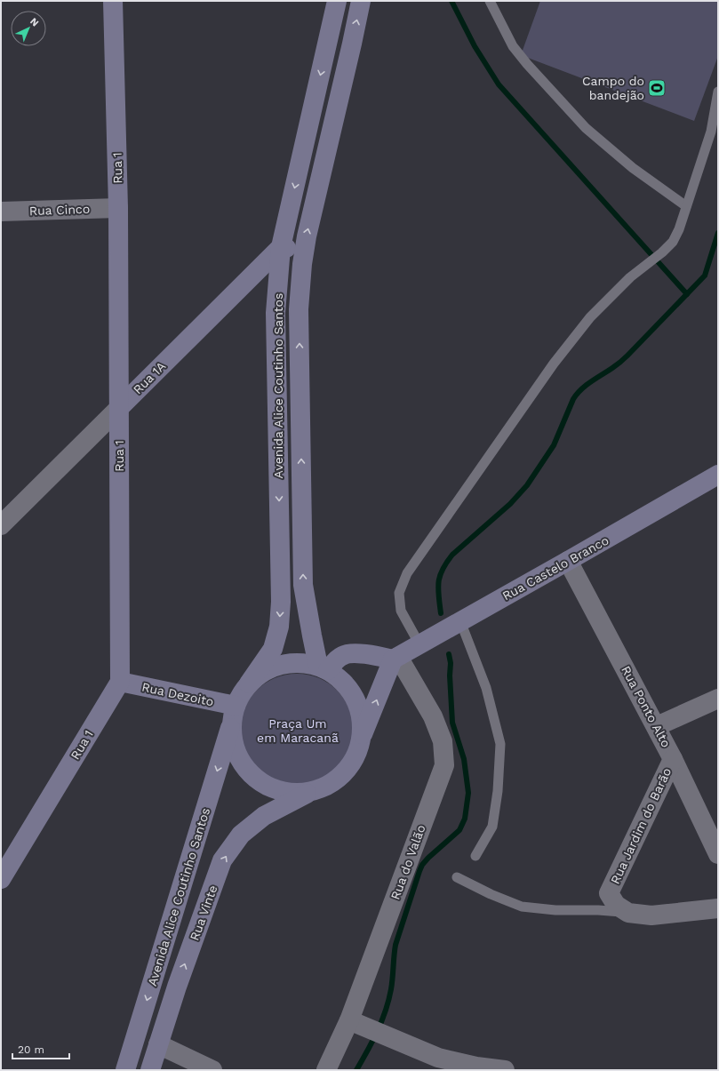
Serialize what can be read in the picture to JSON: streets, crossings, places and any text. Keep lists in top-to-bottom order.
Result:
{
  "streets": {
    "main road": [
      "Rua 1",
      "Rua 1A",
      "Avenida Alice Coutinho Santos",
      "Rua Castelo Branco",
      "Rua Dezoito",
      "Rua Vinte"
    ],
    "street": [
      "Rua Cinco",
      "Rua Ponto Alto",
      "Rua Jardim do Barão",
      "Rua do Valão"
    ]
  },
  "crossings": [
    ["Rua 1", "Rua Cinco"],
    ["Rua 1", "Rua 1A"],
    ["Rua 1", "Rua Dezoito"],
    ["Rua 1A", "Avenida Alice Coutinho Santos"],
    ["Avenida Alice Coutinho Santos", "Rua Dezoito"],
    ["Rua Castelo Branco", "Rua Ponto Alto"],
    ["Rua Castelo Branco", "Rua do Valão"],
    ["Rua Ponto Alto", "Rua Jardim do Barão"]
  ],
  "one_way": ["Rua Vinte"],
  "parks": ["Praça Um em Maracanã"],
  "places": {
    "sports": ["Campo do bandejão"]
  },
  "scale_bar": "20 m",
  "north": "top right"
}
